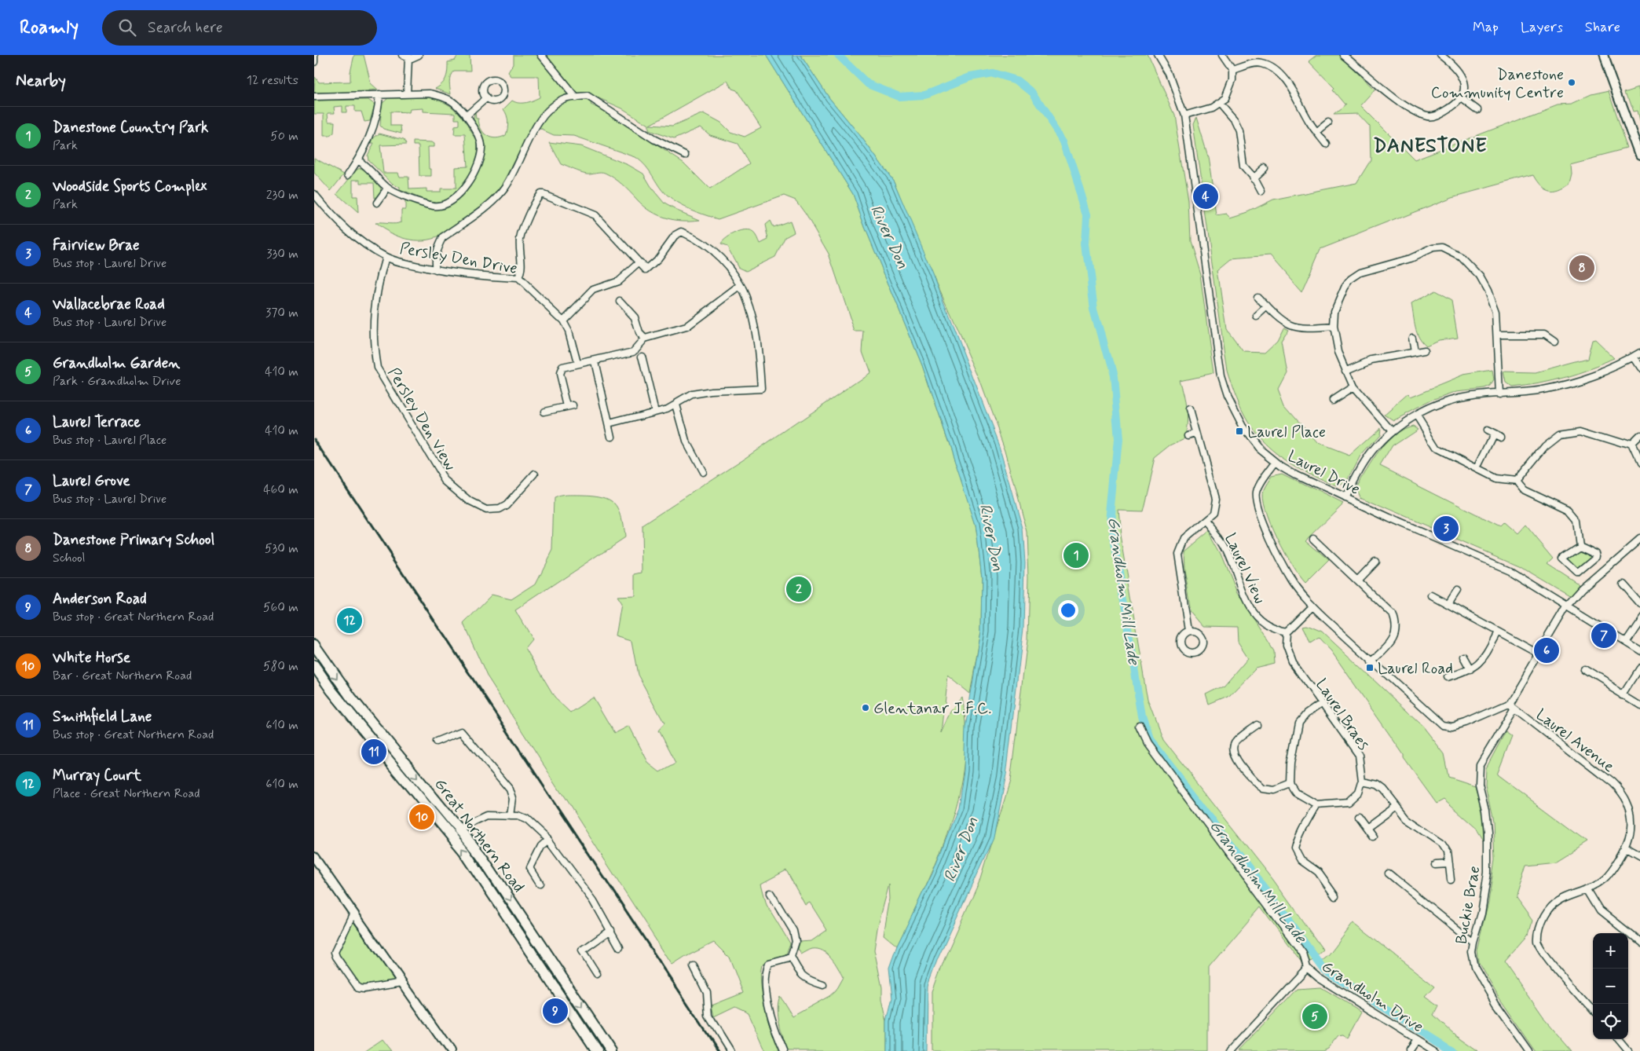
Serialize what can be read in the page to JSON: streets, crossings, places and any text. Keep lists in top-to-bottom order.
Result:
{
  "streets": {
    "main road": ["Great Northern Road"],
    "street": [
      "Persley Den Drive",
      "Persley Den View",
      "Laurel Drive",
      "Laurel View",
      "Laurel Braes",
      "Laurel Avenue",
      "Buckie Brae",
      "Grandholm Drive"
    ]
  },
  "crossings": [
    ["Persley Den Drive", "Persley Den View"],
    ["Laurel View", "Laurel Braes"],
    ["Laurel Avenue", "Buckie Brae"]
  ],
  "districts": ["DANESTONE"],
  "water": ["River Don", "Grandholm Mill Lade"],
  "places": {
    "other": ["Danestone Community Centre", "Glentanar J.F.C."],
    "transit": ["Laurel Place", "Laurel Road"]
  },
  "page": {
    "header": "Roamly",
    "search": "Search here",
    "nav": ["Map", "Layers", "Share"],
    "heading": ["Nearby", "12 results"],
    "list": [
      {
        "mark": "1",
        "name": "Danestone Country Park",
        "note": "Park",
        "value": "50 m"
      },
      {
        "mark": "2",
        "name": "Woodside Sports Complex",
        "note": "Park",
        "value": "230 m"
      },
      {
        "mark": "3",
        "name": "Fairview Brae",
        "note": "Bus stop · Laurel Drive",
        "value": "330 m"
      },
      {
        "mark": "4",
        "name": "Wallacebrae Road",
        "note": "Bus stop · Laurel Drive",
        "value": "370 m"
      },
      {
        "mark": "5",
        "name": "Grandholm Garden",
        "note": "Park · Grandholm Drive",
        "value": "410 m"
      },
      {
        "mark": "6",
        "name": "Laurel Terrace",
        "note": "Bus stop · Laurel Place",
        "value": "410 m"
      },
      {
        "mark": "7",
        "name": "Laurel Grove",
        "note": "Bus stop · Laurel Drive",
        "value": "460 m"
      },
      {
        "mark": "8",
        "name": "Danestone Primary School",
        "note": "School",
        "value": "530 m"
      },
      {
        "mark": "9",
        "name": "Anderson Road",
        "note": "Bus stop · Great Northern Road",
        "value": "560 m"
      },
      {
        "mark": "10",
        "name": "White Horse",
        "note": "Bar · Great Northern Road",
        "value": "580 m"
      },
      {
        "mark": "11",
        "name": "Smithfield Lane",
        "note": "Bus stop · Great Northern Road",
        "value": "610 m"
      },
      {
        "mark": "12",
        "name": "Murray Court",
        "note": "Place · Great Northern Road",
        "value": "610 m"
      }
    ],
    "pins": [
      "4",
      "8",
      "3",
      "1",
      "2",
      "12",
      "7",
      "6",
      "11",
      "10",
      "9",
      "5"
    ],
    "map_buttons": ["+", "−"]
  }
}
